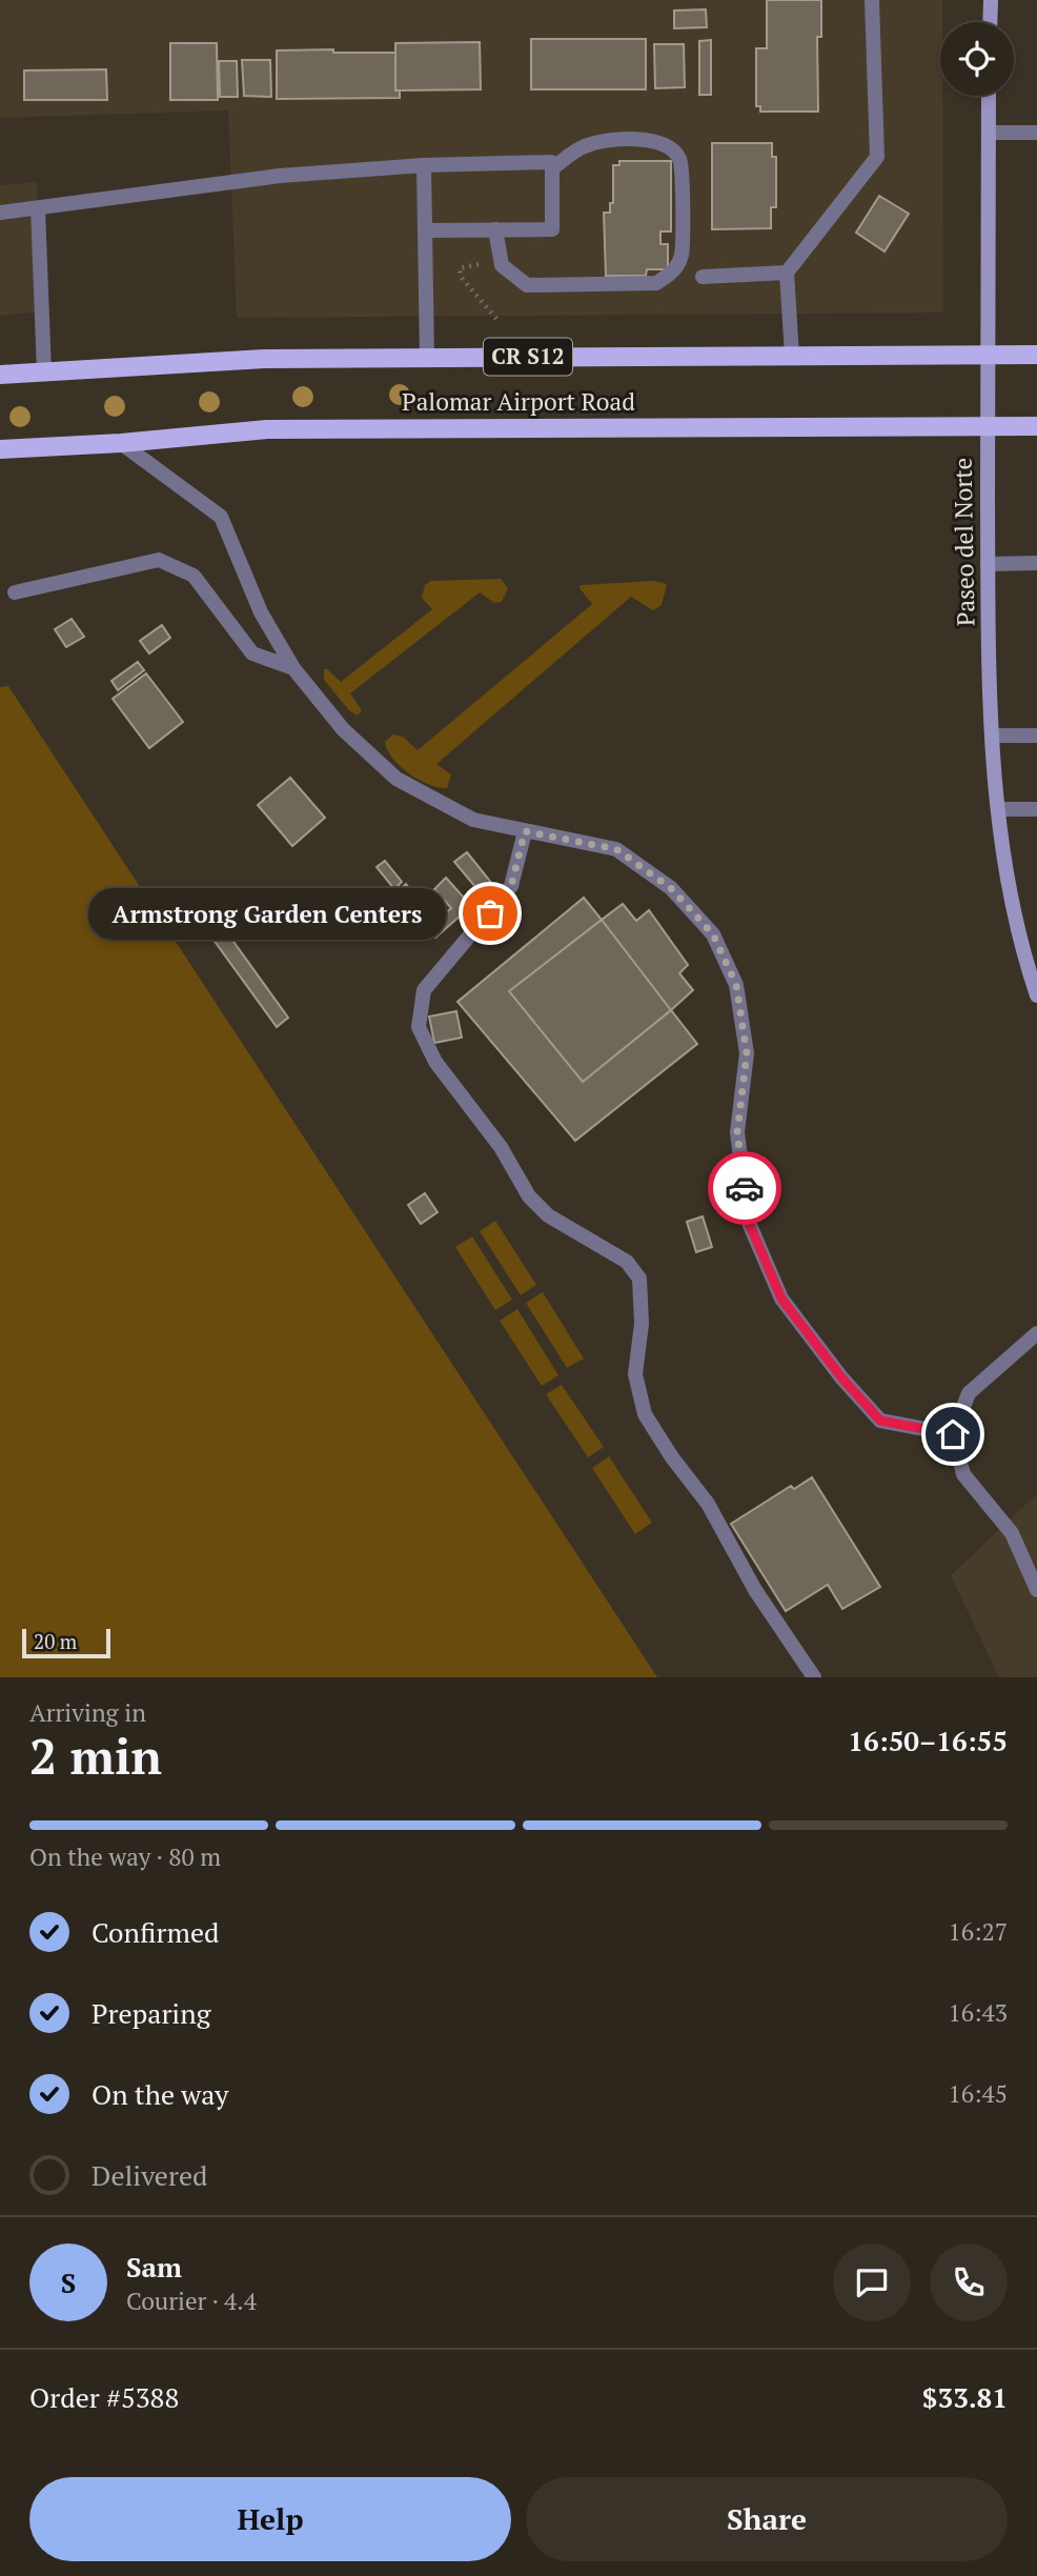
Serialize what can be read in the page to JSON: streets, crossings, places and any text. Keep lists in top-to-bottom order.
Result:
{
  "streets": {
    "main road": ["CR S12", "Palomar Airport Road", "Paseo del Norte"]
  },
  "crossings": [
    ["Palomar Airport Road", "Paseo del Norte"]
  ],
  "places": ["Armstrong Garden Centers"],
  "scale_bar": "20 m",
  "page": {
    "bubble": "Armstrong Garden Centers",
    "scale": "20 m",
    "heading": ["2 min", "Arriving in", "16:50–16:55"],
    "panel": [
      "Sam",
      "Courier · 4.4",
      "Order #5388",
      "$33.81"
    ],
    "bar": "On the way · 80 m",
    "list": [
      ["Confirmed", "16:27"],
      ["Preparing", "16:43"],
      ["On the way", "16:45"],
      "Delivered"
    ],
    "round": "S",
    "buttons": ["Help", "Share"]
  }
}
